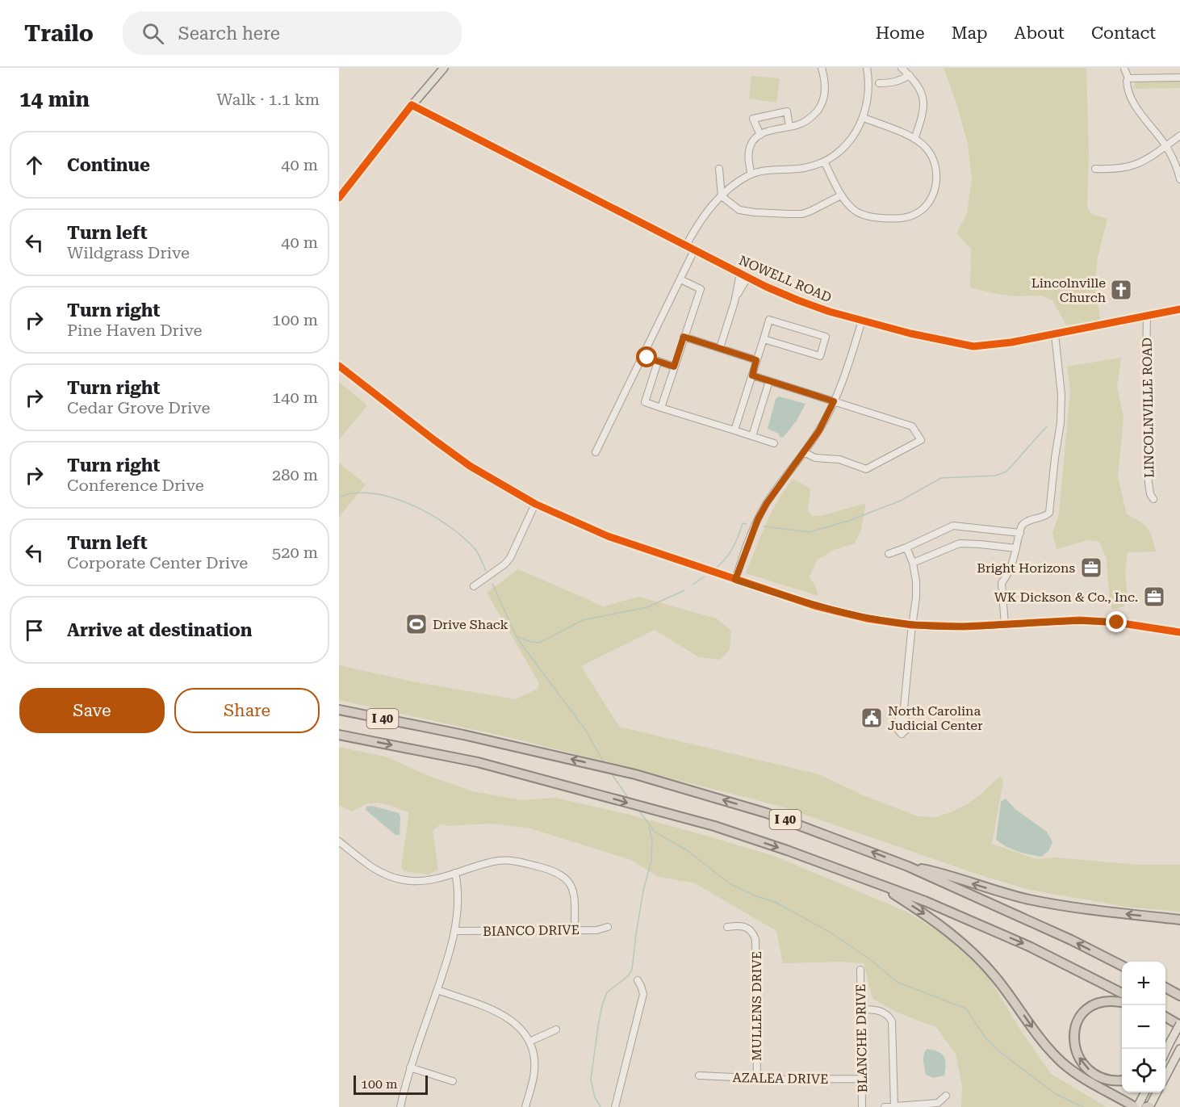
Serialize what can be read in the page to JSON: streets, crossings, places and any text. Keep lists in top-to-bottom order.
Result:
{
  "streets": {
    "highway": ["I 40"],
    "street": [
      "NOWELL ROAD",
      "LINCOLNVILLE ROAD",
      "BIANCO DRIVE",
      "MULLENS DRIVE",
      "BLANCHE DRIVE",
      "AZALEA DRIVE"
    ]
  },
  "crossings": [
    ["NOWELL ROAD", "LINCOLNVILLE ROAD"],
    ["MULLENS DRIVE", "AZALEA DRIVE"],
    ["BLANCHE DRIVE", "AZALEA DRIVE"]
  ],
  "places": {
    "church": ["Lincolnville Church"],
    "office": ["Bright Horizons", "WK Dickson & Co., Inc."],
    "sports": ["Drive Shack"],
    "public building": ["North Carolina Judicial Center"]
  },
  "scale_bar": "100 m",
  "page": {
    "header": "Trailo",
    "search": "Search here",
    "nav": [
      "Home",
      "Map",
      "About",
      "Contact"
    ],
    "heading": ["14 min", "Walk · 1.1 km"],
    "list": [
      ["Continue", "40 m"],
      ["Turn left", "Wildgrass Drive", "40 m"],
      ["Turn right", "Pine Haven Drive", "100 m"],
      ["Turn right", "Cedar Grove Drive", "140 m"],
      ["Turn right", "Conference Drive", "280 m"],
      ["Turn left", "Corporate Center Drive", "520 m"],
      "Arrive at destination"
    ],
    "buttons": ["Save", "Share"],
    "map_buttons": ["+", "−"],
    "scale": "100 m"
  }
}
